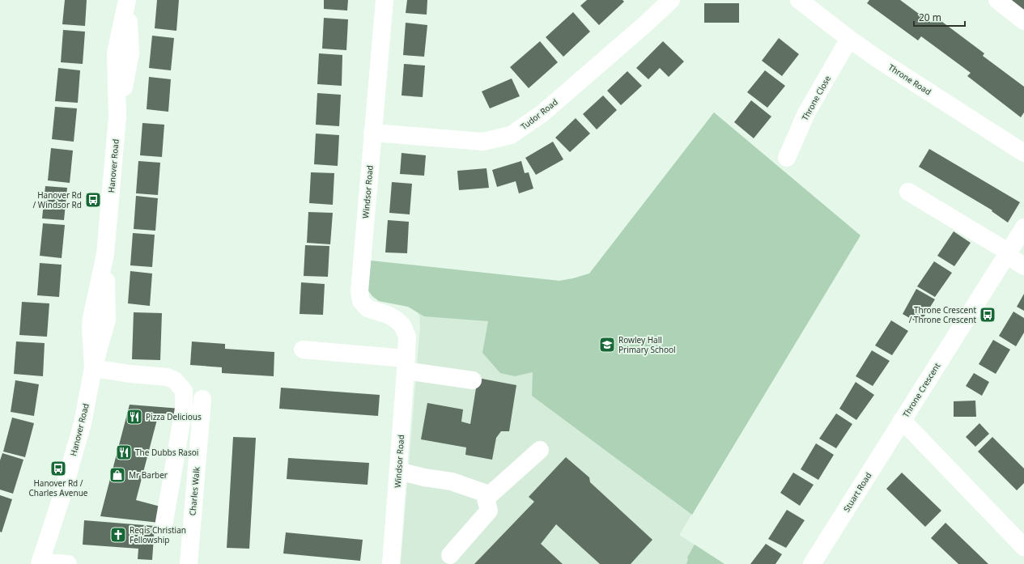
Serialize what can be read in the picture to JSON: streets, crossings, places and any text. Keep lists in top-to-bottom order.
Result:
{
  "streets": {
    "street": [
      "Throne Road",
      "Throne Close",
      "Tudor Road",
      "Hanover Road",
      "Windsor Road",
      "Throne Crescent",
      "Charles Walk",
      "Stuart Road"
    ]
  },
  "crossings": [
    ["Throne Road", "Throne Close"],
    ["Tudor Road", "Windsor Road"],
    ["Throne Crescent", "Stuart Road"]
  ],
  "places": {
    "bus stop": ["Hanover Rd / Windsor Rd", "Throne Crescent / Throne Crescent", "Hanover Rd / Charles Avenue"],
    "school or university": ["Rowley Hall Primary School"],
    "restaurant": ["Pizza Delicious", "The Dubbs Rasoi"],
    "shop": ["Mr Barber"],
    "church": ["Regis Christian Fellowship"]
  },
  "scale_bar": "20 m"
}
